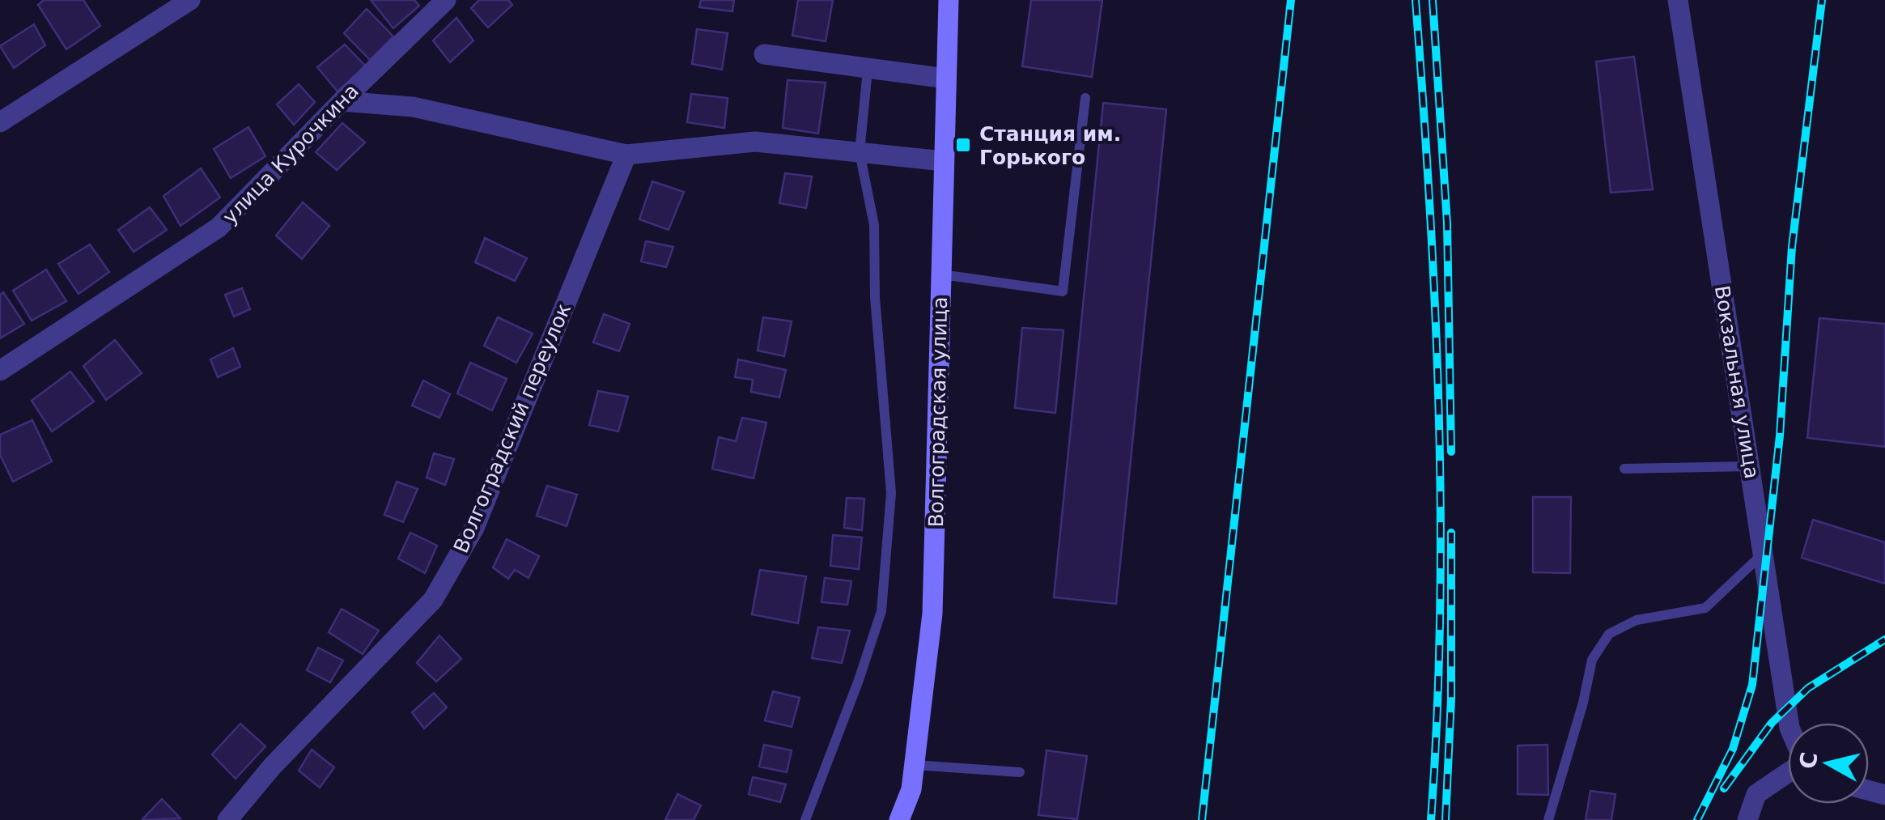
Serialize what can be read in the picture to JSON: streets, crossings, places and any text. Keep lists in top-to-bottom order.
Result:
{
  "streets": {
    "main road": ["Волгоградская улица"],
    "street": ["улица Курочкина", "Вокзальная улица", "Волгоградский переулок"]
  },
  "places": {
    "transit": ["Станция им. Горького"]
  },
  "north": "left"
}
